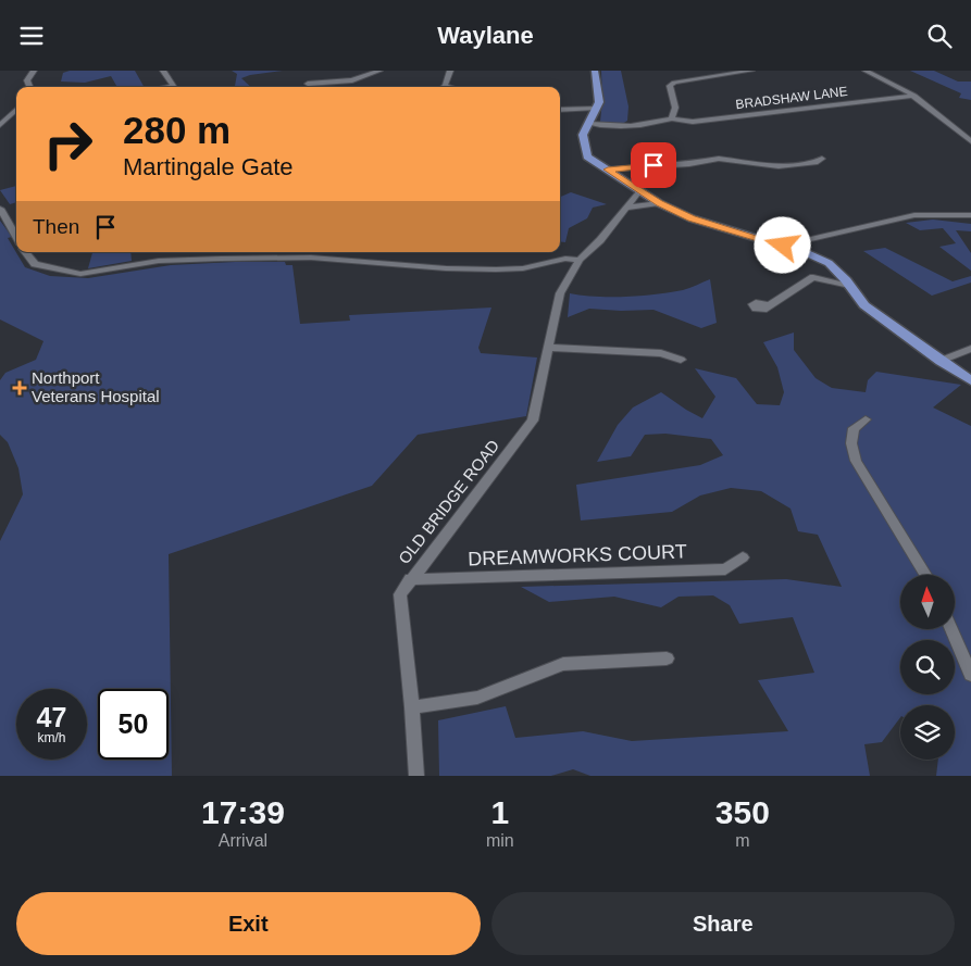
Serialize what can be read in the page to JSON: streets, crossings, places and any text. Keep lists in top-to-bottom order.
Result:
{
  "streets": {
    "street": ["BRADSHAW LANE", "OLD BRIDGE ROAD", "DREAMWORKS COURT"]
  },
  "crossings": [
    ["OLD BRIDGE ROAD", "DREAMWORKS COURT"]
  ],
  "places": {
    "health": ["Northport Veterans Hospital"]
  },
  "north": "top",
  "page": {
    "header": "Waylane",
    "turn": ["280 m", "Martingale Gate"],
    "then": "Then",
    "speed": "47 km/h",
    "limit": "50",
    "eta": [
      "17:39",
      "Arrival",
      "1",
      "min",
      "350",
      "m"
    ],
    "buttons": ["Exit", "Share"]
  }
}
